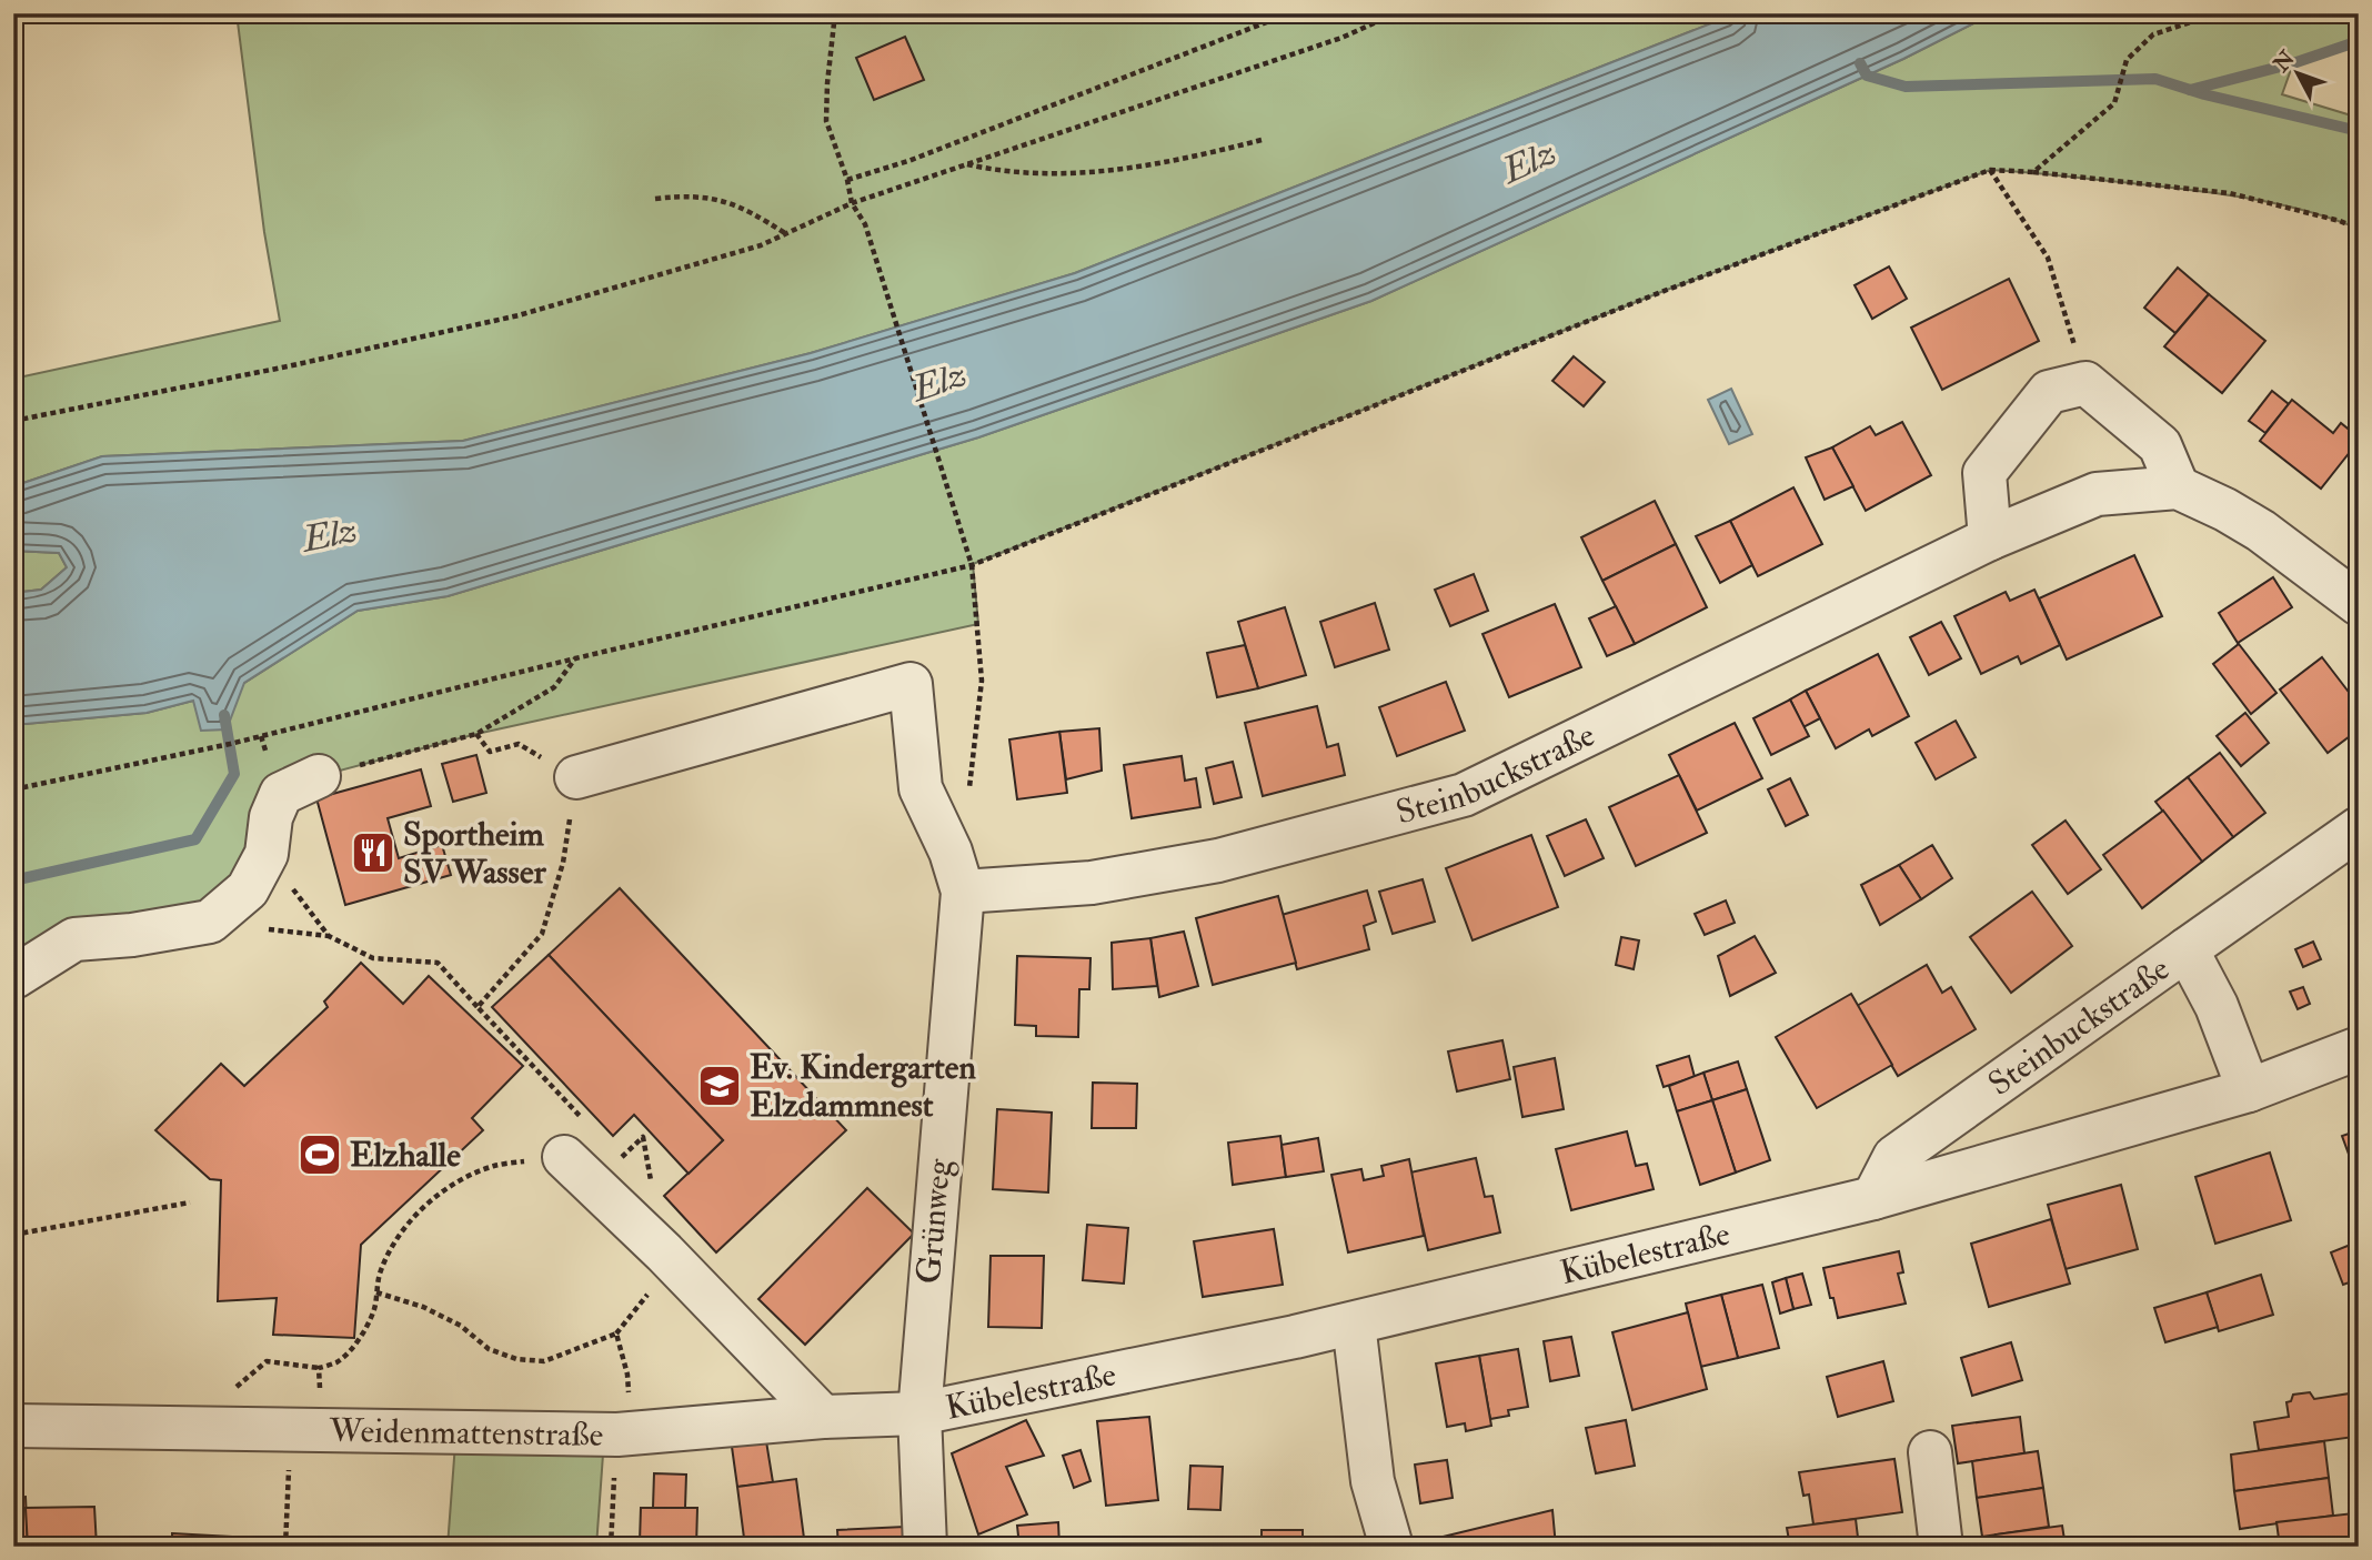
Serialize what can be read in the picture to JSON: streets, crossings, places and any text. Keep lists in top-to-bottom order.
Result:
{
  "streets": {
    "street": [
      "Steinbuckstraße",
      "Grünweg",
      "Kübelestraße",
      "Weidenmattenstraße"
    ]
  },
  "crossings": [
    ["Steinbuckstraße", "Grünweg"],
    ["Steinbuckstraße", "Kübelestraße"],
    ["Grünweg", "Kübelestraße"],
    ["Grünweg", "Weidenmattenstraße"],
    ["Kübelestraße", "Weidenmattenstraße"]
  ],
  "water": ["Elz"],
  "places": {
    "restaurant": ["Sportheim SV Wasser"],
    "school or university": ["Ev. Kindergarten Elzdammnest"],
    "sports": ["Elzhalle"]
  },
  "north": "top left"
}
